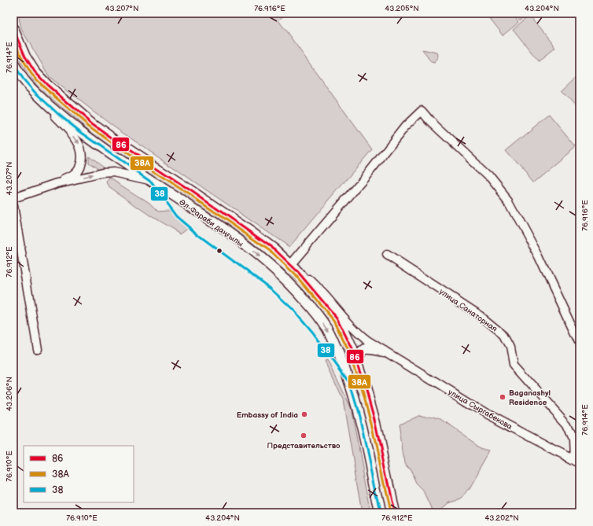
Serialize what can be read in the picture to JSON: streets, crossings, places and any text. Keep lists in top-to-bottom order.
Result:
{
  "streets": {
    "main road": ["Әл-Фараби даңғылы"],
    "street": ["улица Санаторная", "улица Сыргабекова"]
  },
  "crossings": [
    ["Әл-Фараби даңғылы", "улица Сыргабекова"],
    ["улица Санаторная", "улица Сыргабекова"]
  ],
  "places": ["Baganashyl Residence", "Embassy of India", "Представительство"],
  "lines": ["transit line 86", "transit line 38А", "transit line 38"],
  "legend": ["86", "38А", "38"],
  "coordinates": [
    "43.207°N",
    "76.916°E",
    "43.205°N",
    "43.204°N",
    "76.914°E",
    "76.912°E",
    "43.206°N",
    "76.910°E",
    "43.202°N"
  ]
}
